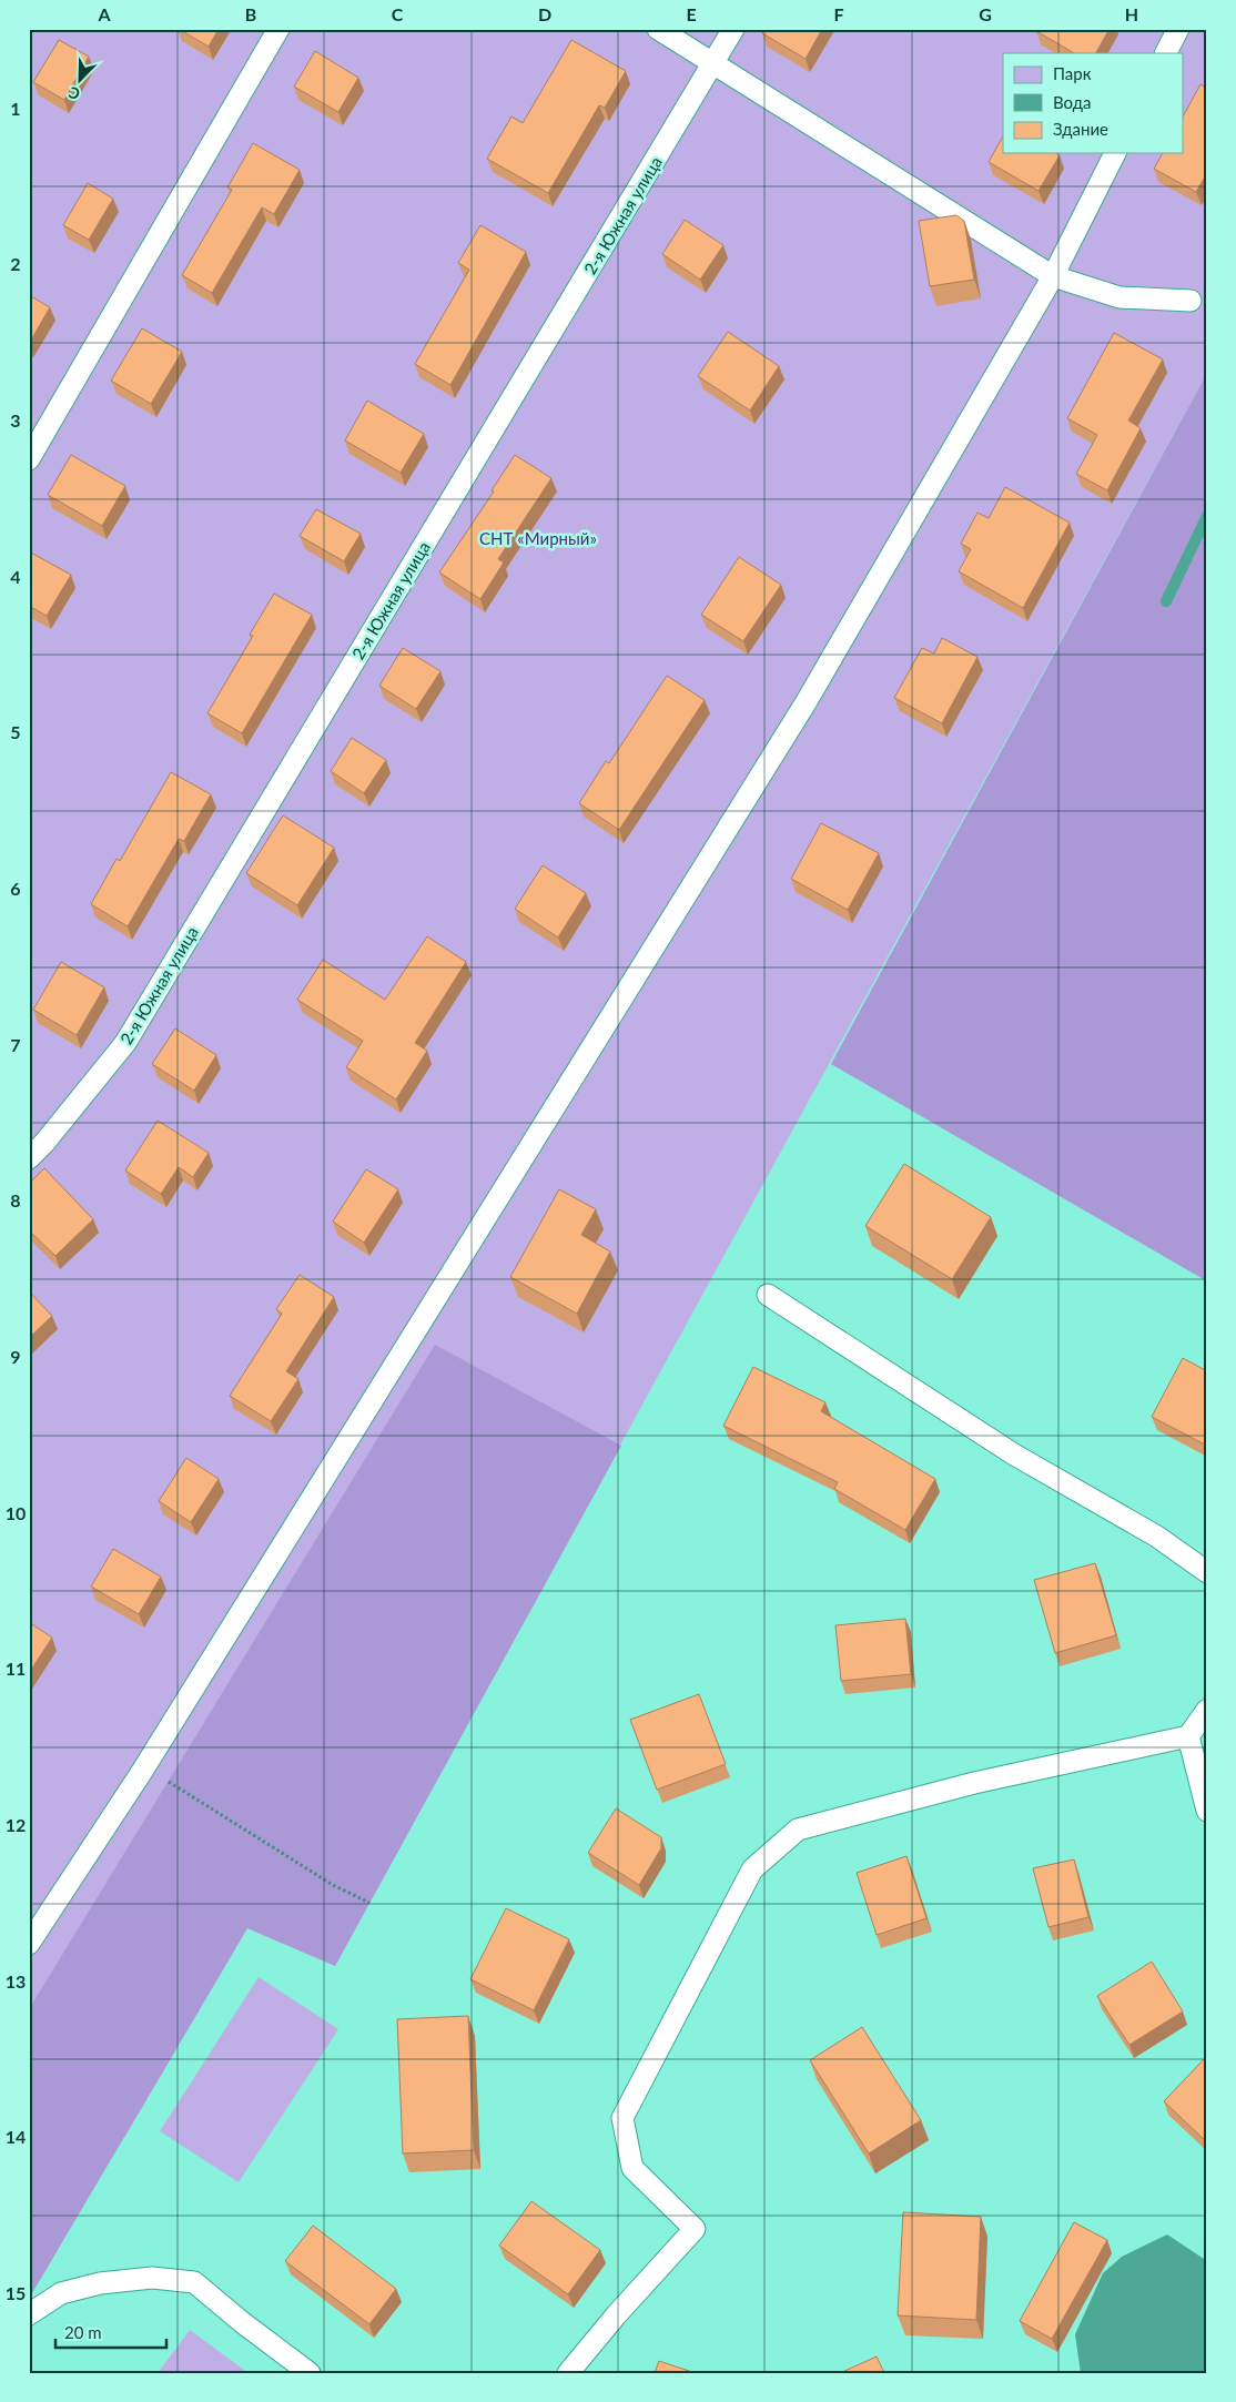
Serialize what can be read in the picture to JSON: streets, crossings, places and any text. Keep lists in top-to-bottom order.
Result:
{
  "streets": {
    "lane": ["2-я Южная улица"]
  },
  "parks": ["СНТ «Мирный»"],
  "legend": ["Парк", "Вода", "Здание"],
  "scale_bar": "20 m",
  "north": "bottom left",
  "grid": {
    "columns": [
      "A",
      "B",
      "C",
      "D",
      "E",
      "F",
      "G",
      "H"
    ],
    "rows": [
      "1",
      "2",
      "3",
      "4",
      "5",
      "6",
      "7",
      "8",
      "9",
      "10",
      "11",
      "12",
      "13",
      "14",
      "15"
    ]
  }
}
